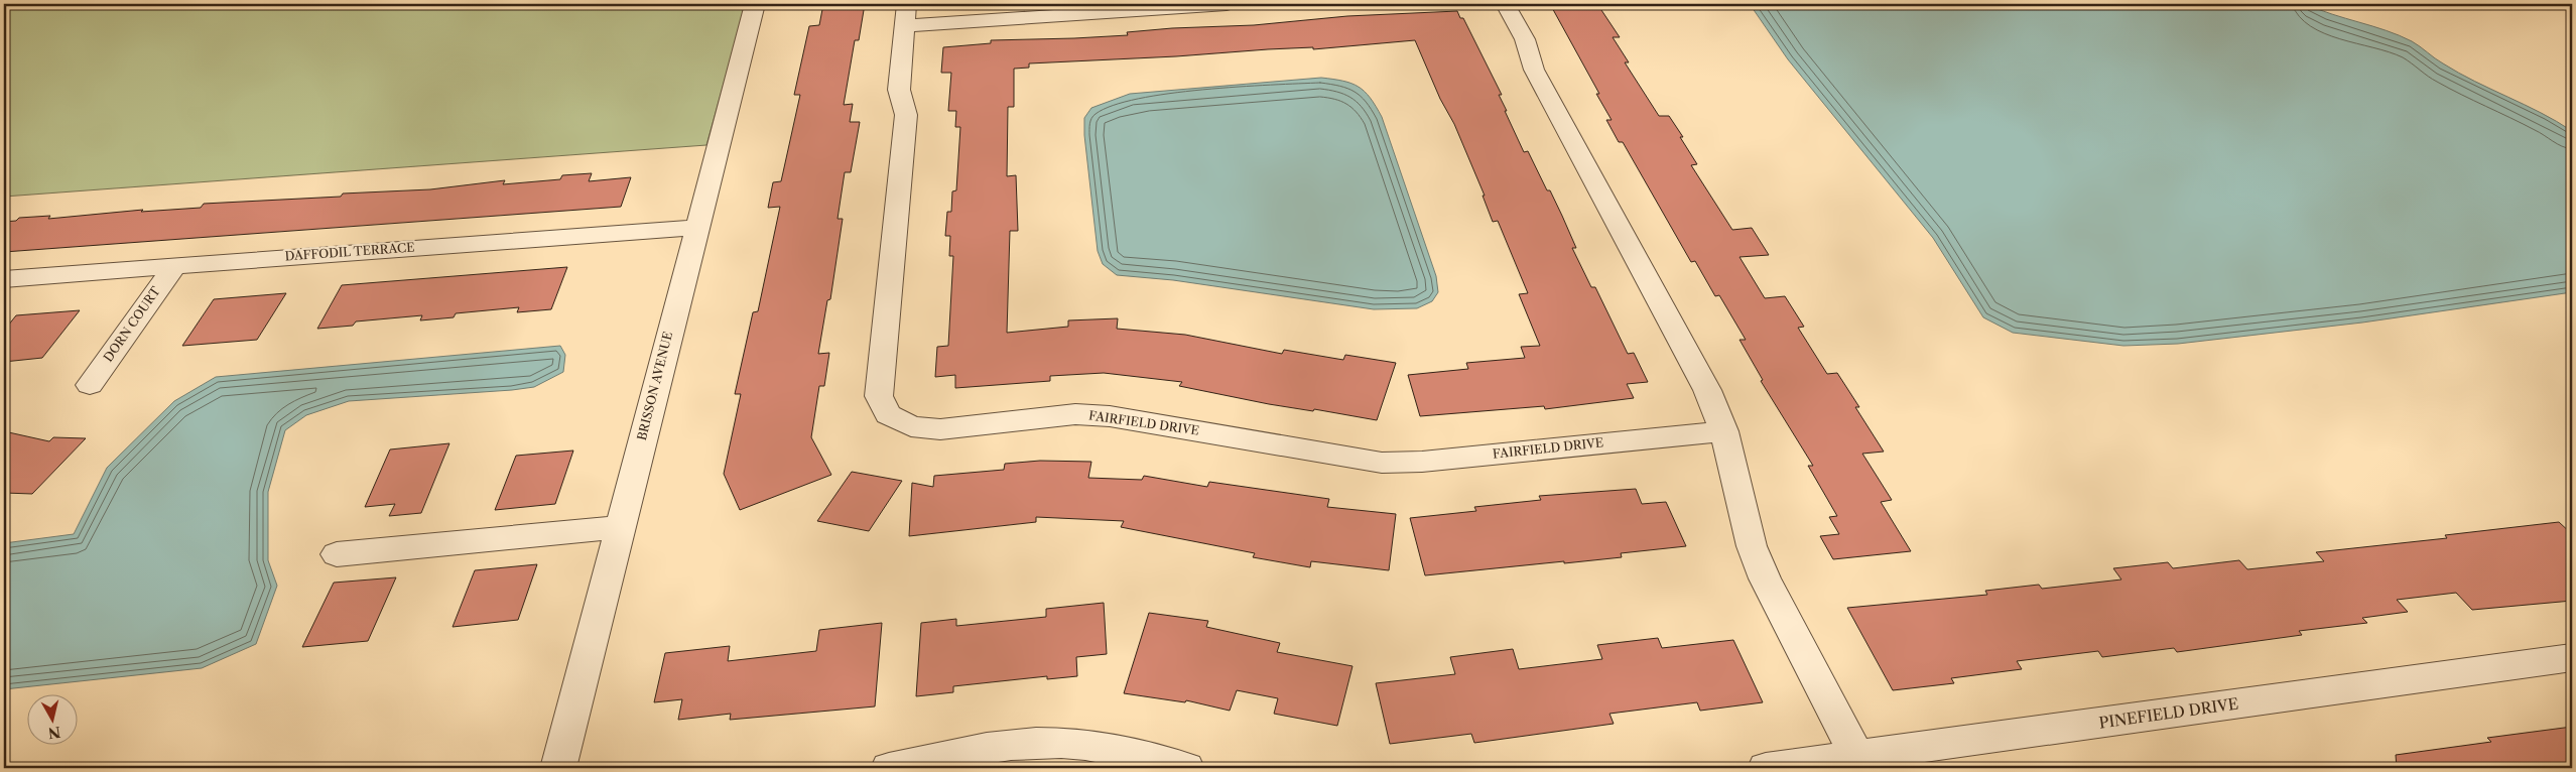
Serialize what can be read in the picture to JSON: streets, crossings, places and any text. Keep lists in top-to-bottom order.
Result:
{
  "streets": {
    "street": [
      "DAFFODIL TERRACE",
      "DORN COURT",
      "BRISSON AVENUE",
      "FAIRFIELD DRIVE",
      "PINEFIELD DRIVE"
    ]
  },
  "crossings": [
    ["DAFFODIL TERRACE", "DORN COURT"],
    ["DAFFODIL TERRACE", "BRISSON AVENUE"]
  ],
  "north": "bottom"
}
